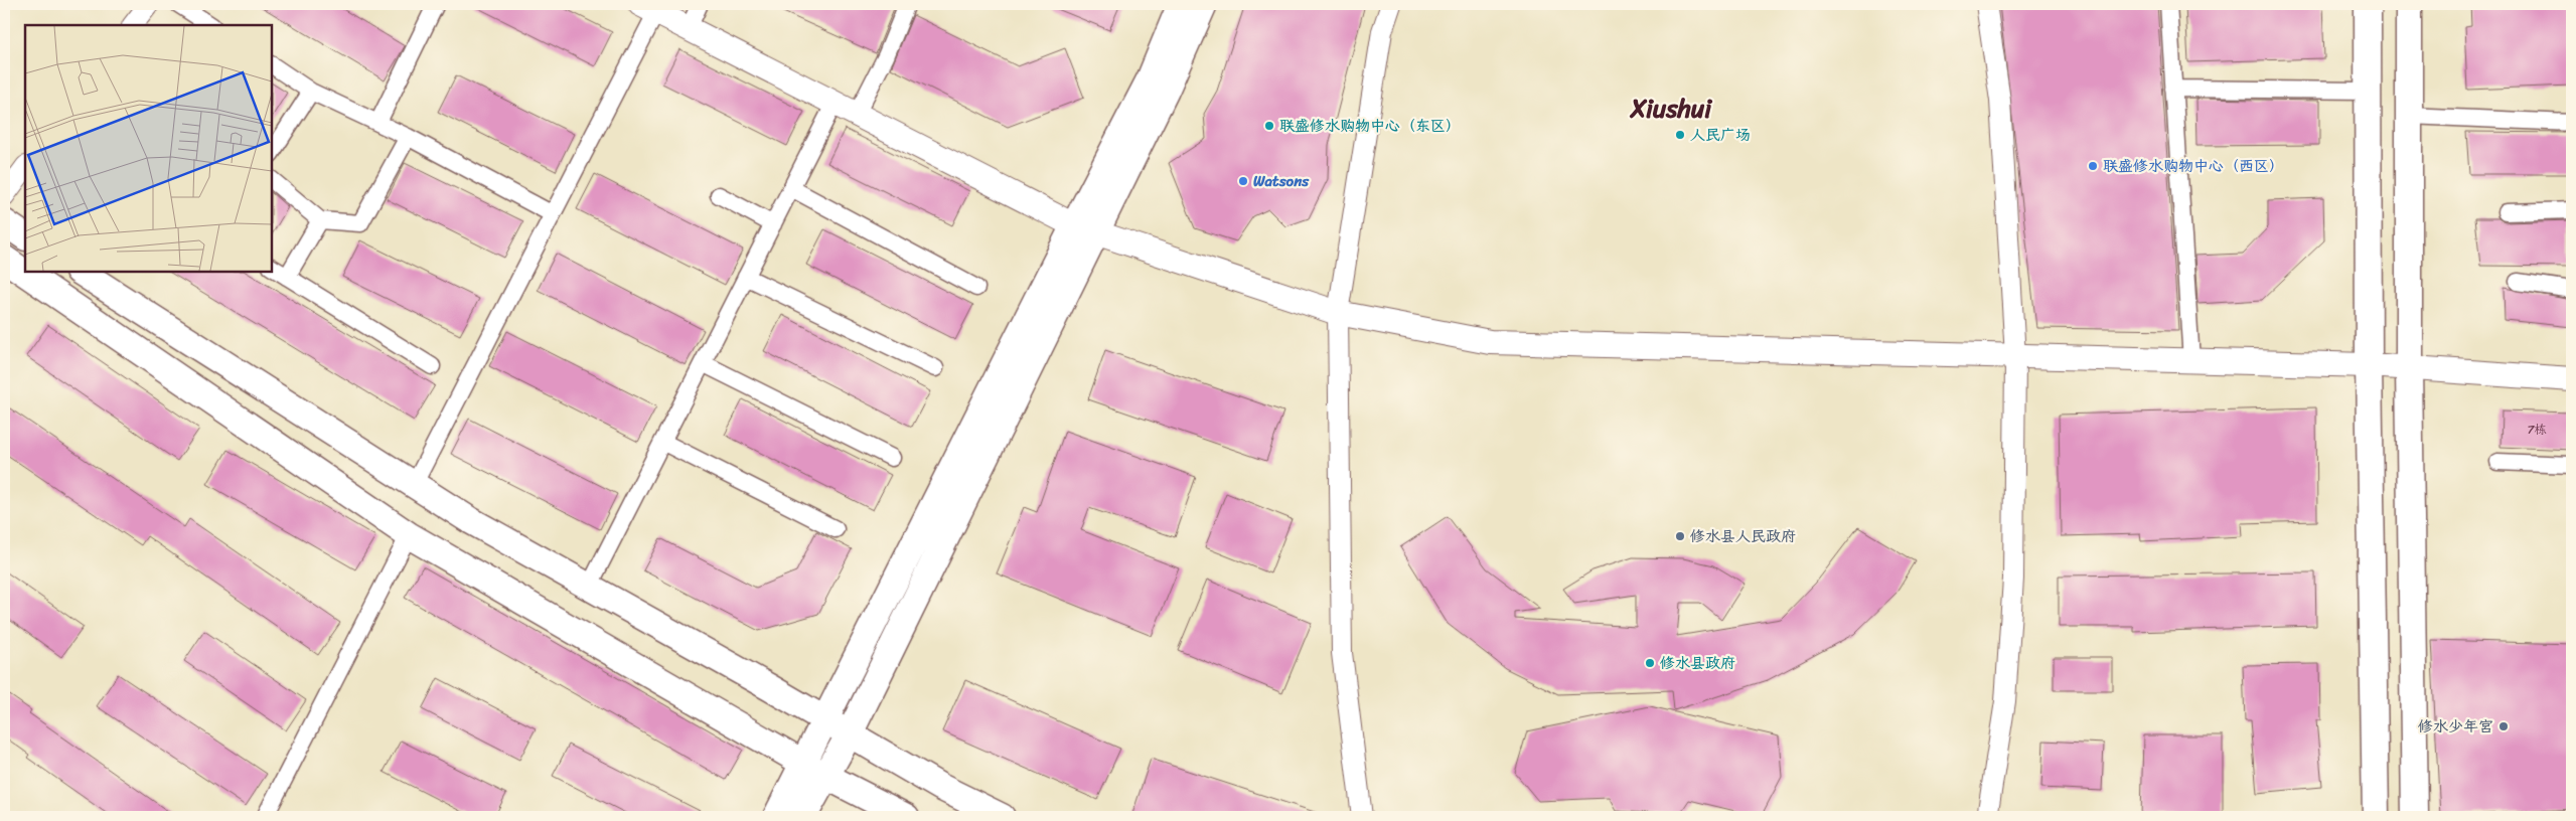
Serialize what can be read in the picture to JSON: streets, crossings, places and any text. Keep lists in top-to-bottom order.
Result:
{
  "districts": ["Xiushui"],
  "places": [
    "联盛修水购物中心（东区）",
    "人民广场",
    "联盛修水购物中心（西区）",
    "Watsons",
    "修水县人民政府",
    "修水县政府",
    "修水少年宫"
  ],
  "house_numbers": ["7栋"]
}
